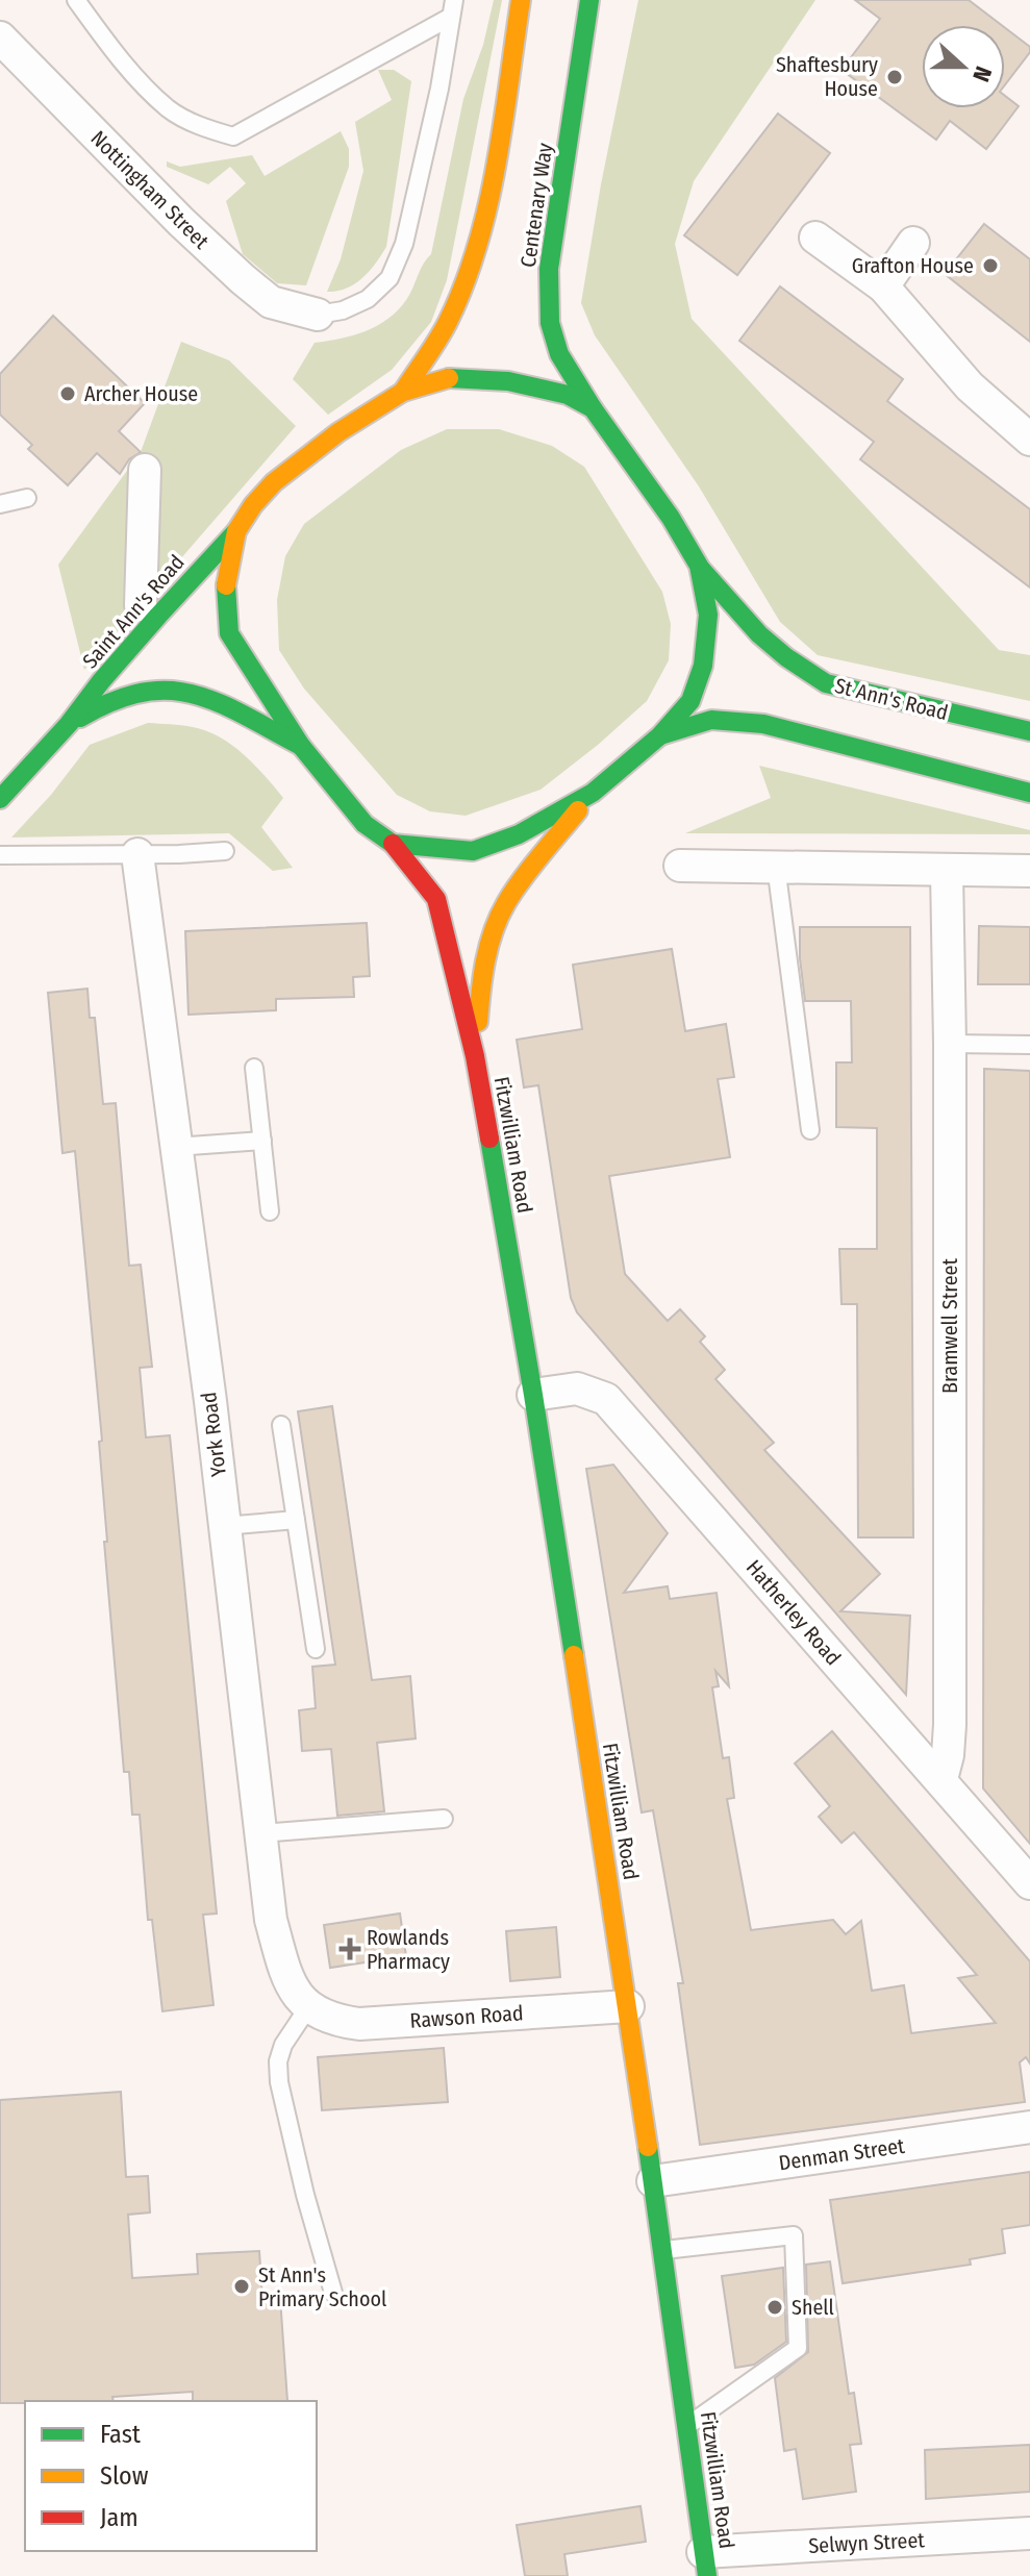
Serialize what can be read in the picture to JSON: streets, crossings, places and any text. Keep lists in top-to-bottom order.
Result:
{
  "streets": {
    "main road": [
      "Centenary Way",
      "Saint Ann's Road",
      "St Ann's Road",
      "Fitzwilliam Road"
    ],
    "street": [
      "Nottingham Street",
      "Bramwell Street",
      "York Road",
      "Hatherley Road",
      "Rawson Road",
      "Denman Street",
      "Selwyn Street"
    ]
  },
  "crossings": [
    ["Centenary Way", "St Ann's Road"],
    ["Saint Ann's Road", "Fitzwilliam Road"],
    ["Fitzwilliam Road", "Hatherley Road"],
    ["Fitzwilliam Road", "Rawson Road"],
    ["Fitzwilliam Road", "Denman Street"],
    ["Fitzwilliam Road", "Selwyn Street"],
    ["Bramwell Street", "Hatherley Road"],
    ["York Road", "Rawson Road"]
  ],
  "places": {
    "other": [
      "Shaftesbury House",
      "Grafton House",
      "Archer House",
      "St Ann's Primary School",
      "Shell"
    ],
    "health": ["Rowlands Pharmacy"]
  },
  "legend": ["Fast", "Slow", "Jam"],
  "north": "right"
}
